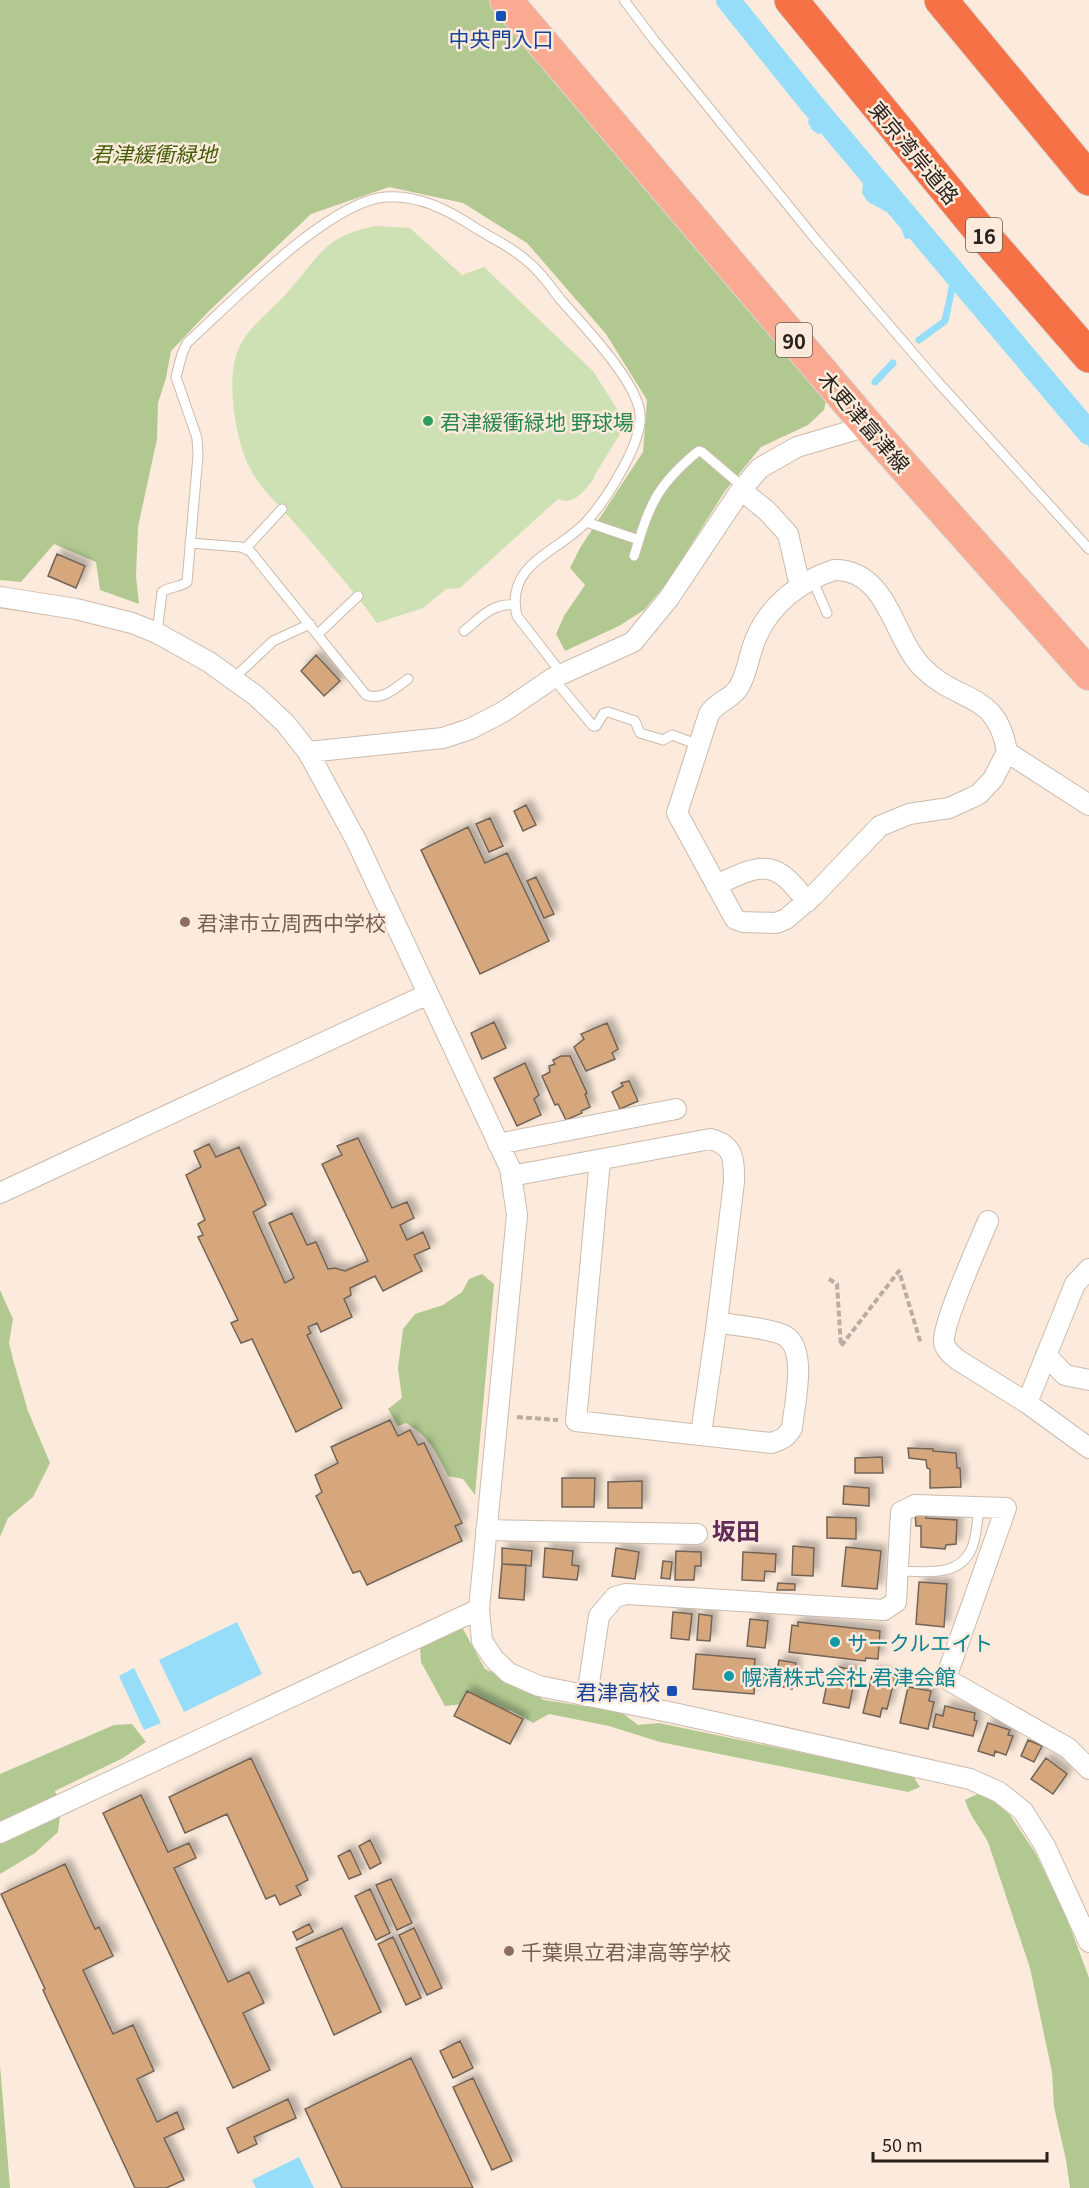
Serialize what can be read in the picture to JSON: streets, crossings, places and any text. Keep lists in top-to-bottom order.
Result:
{
  "streets": {
    "highway": ["東京湾岸道路", "16"],
    "main road": ["90", "木更津富津線"]
  },
  "districts": ["坂田"],
  "parks": ["君津緩衝緑地"],
  "places": {
    "transit": ["中央門入口", "君津高校"],
    "other": [
      "君津緩衝緑地 野球場",
      "君津市立周西中学校",
      "サークルエイト",
      "幌清株式会社 君津会館",
      "千葉県立君津高等学校"
    ]
  },
  "scale_bar": "50 m"
}
